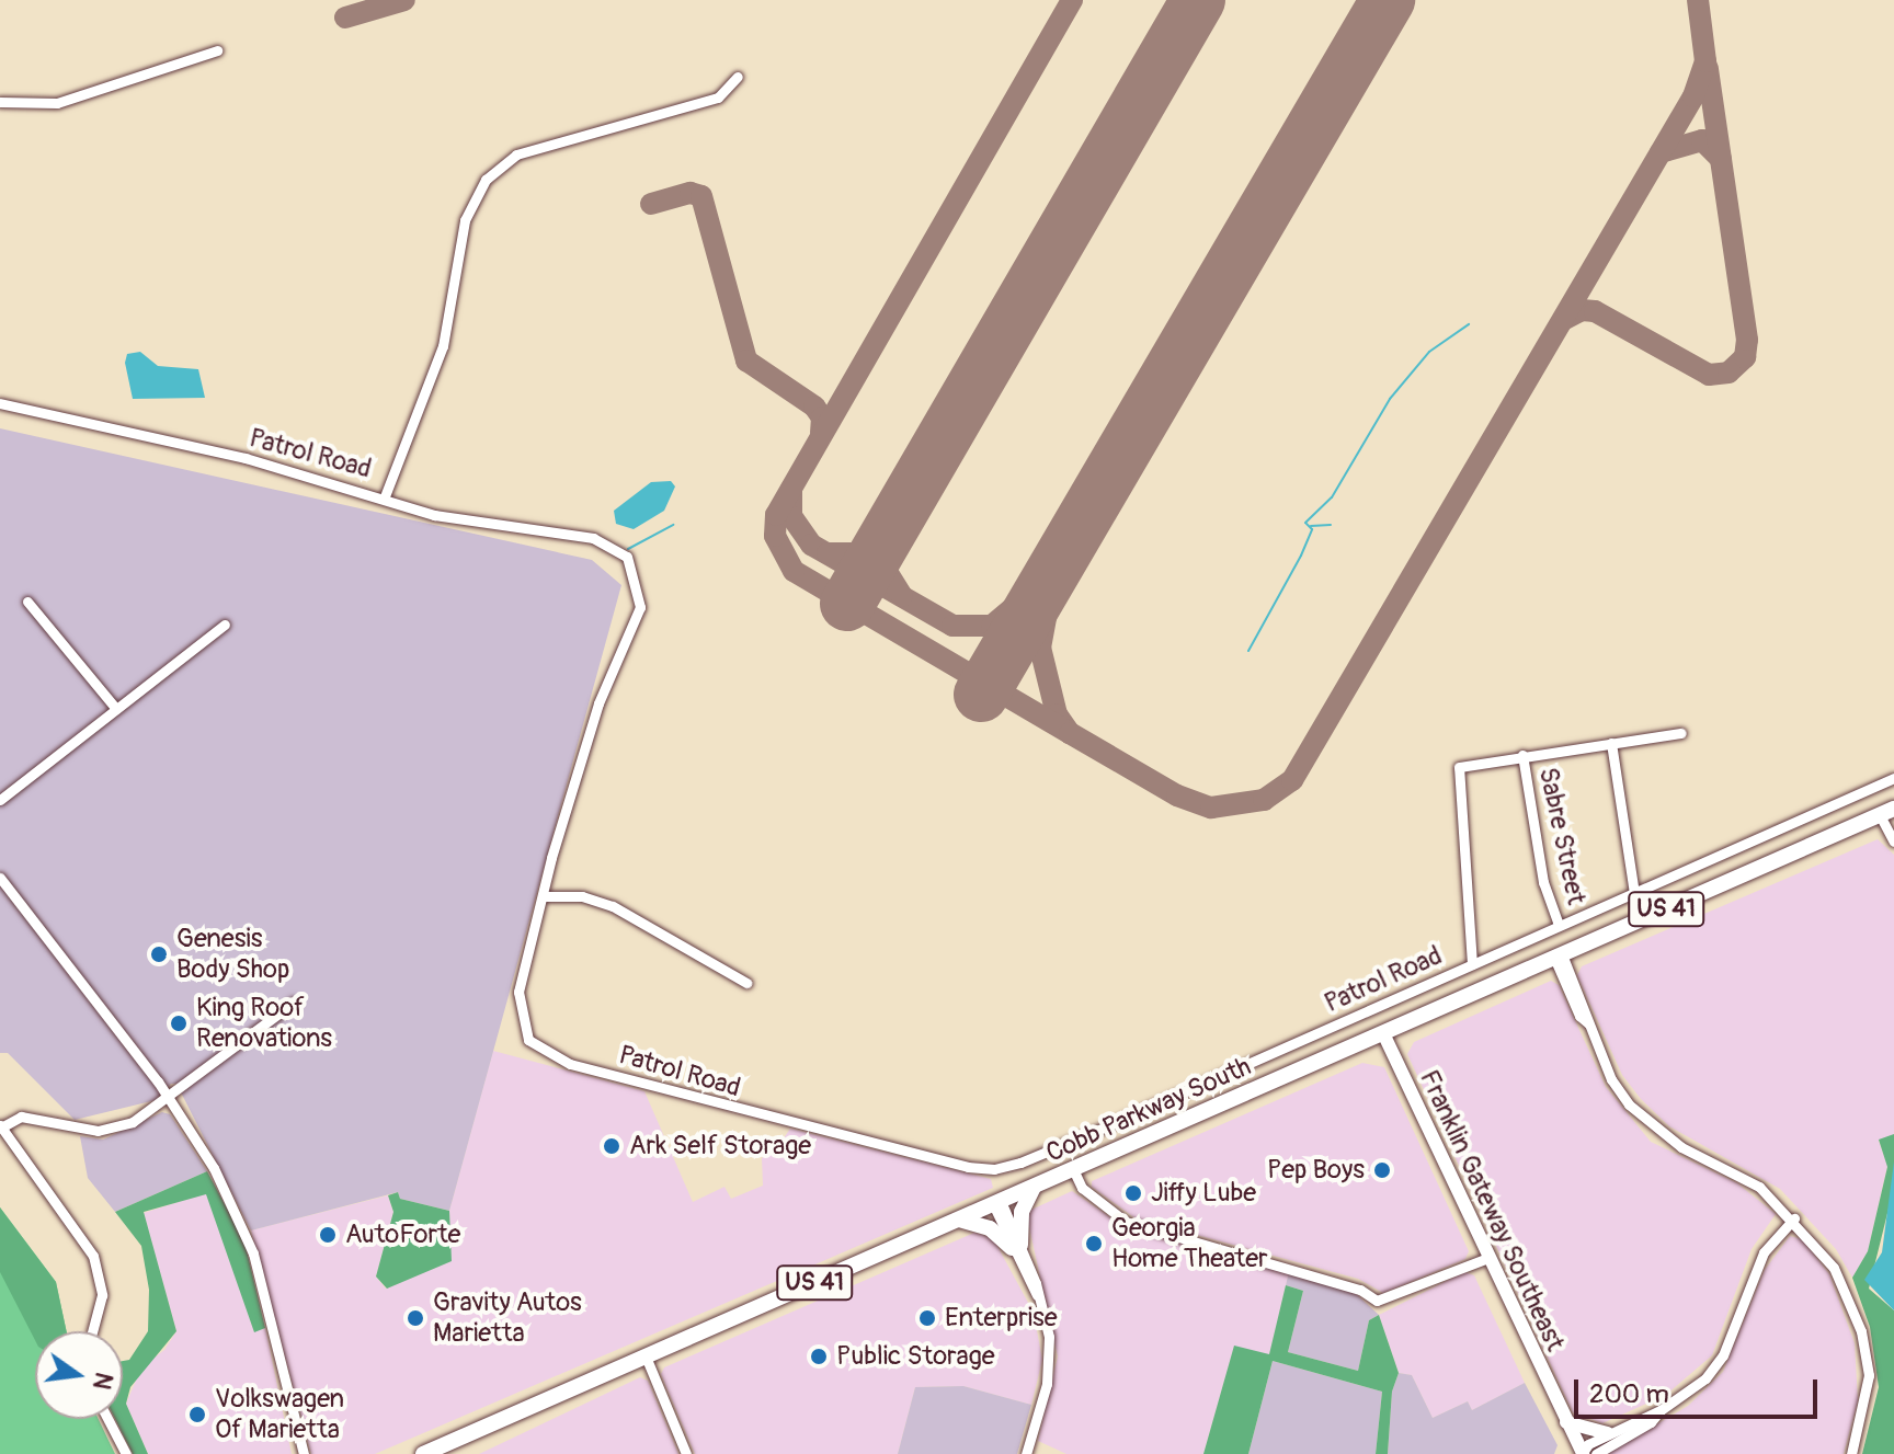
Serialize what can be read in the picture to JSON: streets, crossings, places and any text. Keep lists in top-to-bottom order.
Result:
{
  "streets": {
    "main road": ["US 41", "Cobb Parkway South"],
    "street": ["Patrol Road", "Sabre Street", "Franklin Gateway Southeast"]
  },
  "crossings": [
    ["Patrol Road", "Sabre Street"],
    ["Cobb Parkway South", "Franklin Gateway Southeast"]
  ],
  "places": [
    "Genesis Body Shop",
    "King Roof Renovations",
    "Ark Self Storage",
    "Pep Boys",
    "Jiffy Lube",
    "AutoForte",
    "Georgia Home Theater",
    "Gravity Autos Marietta",
    "Enterprise",
    "Public Storage",
    "Volkswagen Of Marietta"
  ],
  "scale_bar": "200 m",
  "north": "right"
}
